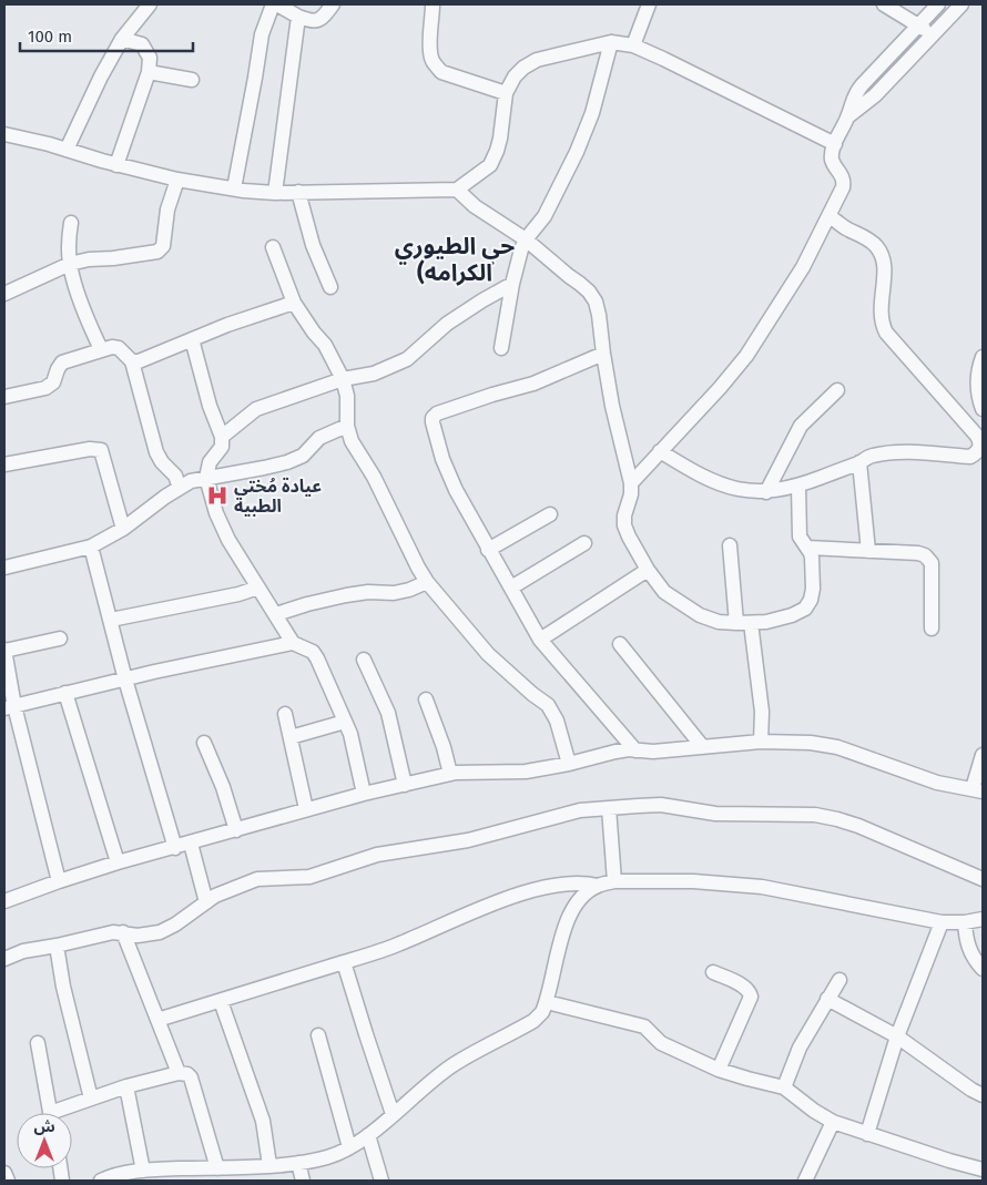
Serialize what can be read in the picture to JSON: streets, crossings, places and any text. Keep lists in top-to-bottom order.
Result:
{
  "districts": ["حي الطيوري (الكرامه"],
  "places": {
    "hospital": ["عيادة مُختي الطبية"]
  },
  "scale_bar": "100 m",
  "north": "top"
}
